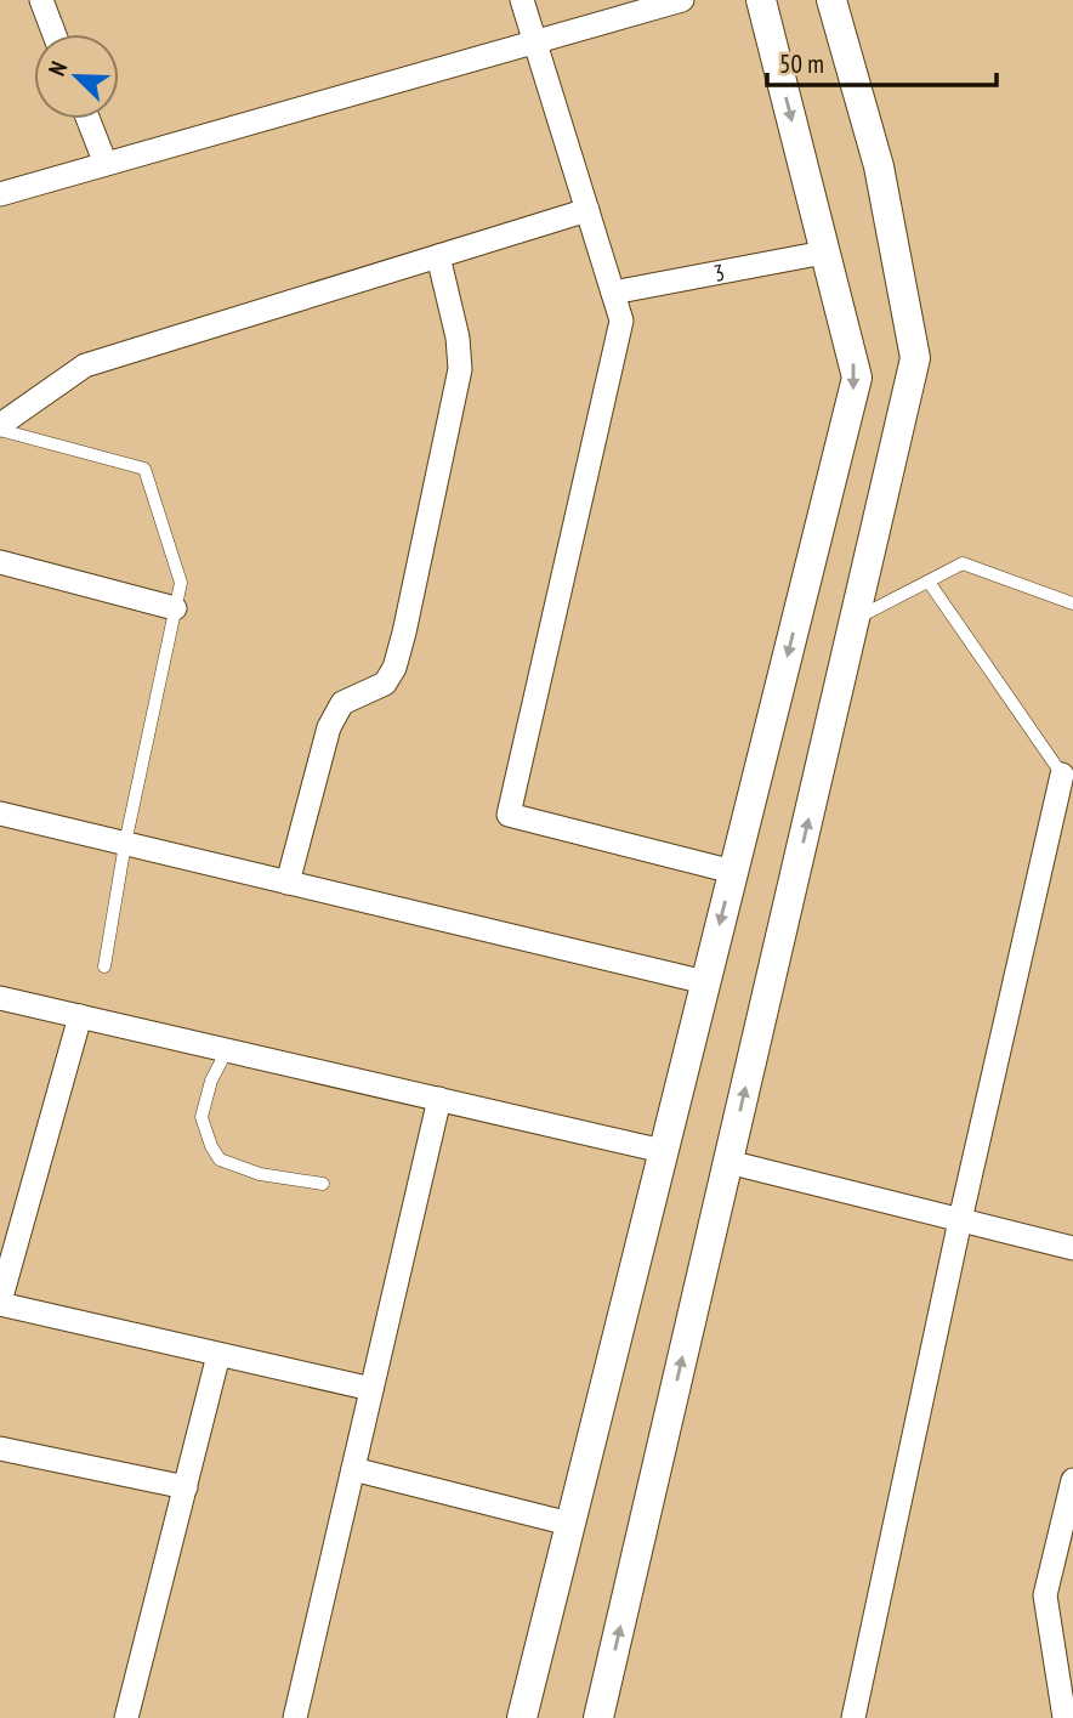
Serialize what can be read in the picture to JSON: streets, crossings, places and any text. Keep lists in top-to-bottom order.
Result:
{
  "streets": {
    "street": ["3"]
  },
  "scale_bar": "50 m",
  "north": "top left"
}
